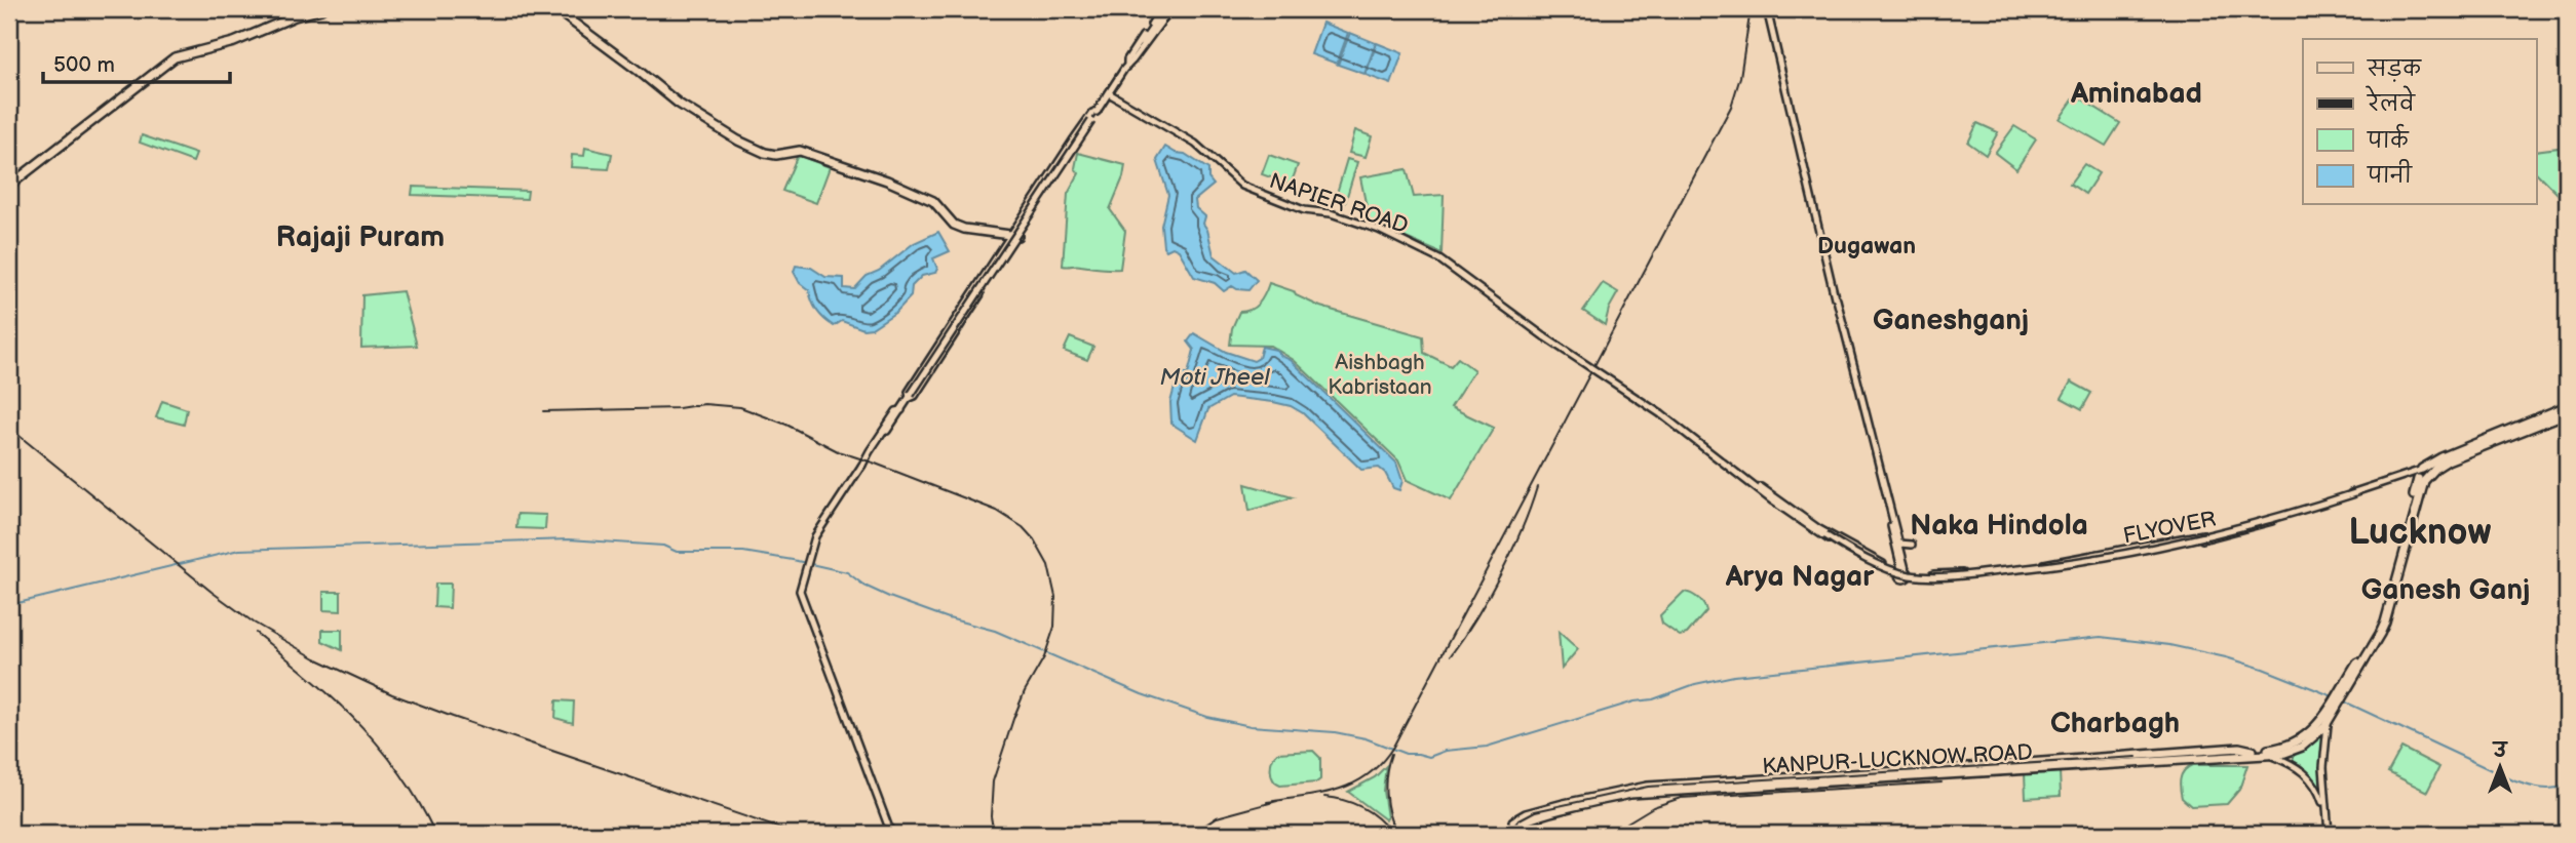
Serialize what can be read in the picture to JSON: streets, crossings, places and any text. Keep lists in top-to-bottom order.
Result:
{
  "streets": {
    "main road": ["NAPIER ROAD", "FLYOVER", "KANPUR-LUCKNOW ROAD"]
  },
  "crossings": [
    ["NAPIER ROAD", "FLYOVER"]
  ],
  "districts": [
    "Aminabad",
    "Rajaji Puram",
    "Dugawan",
    "Ganeshganj",
    "Naka Hindola",
    "Lucknow",
    "Arya Nagar",
    "Ganesh Ganj",
    "Charbagh"
  ],
  "water": ["Moti Jheel"],
  "parks": ["Aishbagh Kabristaan"],
  "legend": [
    "सड़क",
    "रेलवे",
    "पार्क",
    "पानी"
  ],
  "scale_bar": "500 m",
  "north": "top"
}
